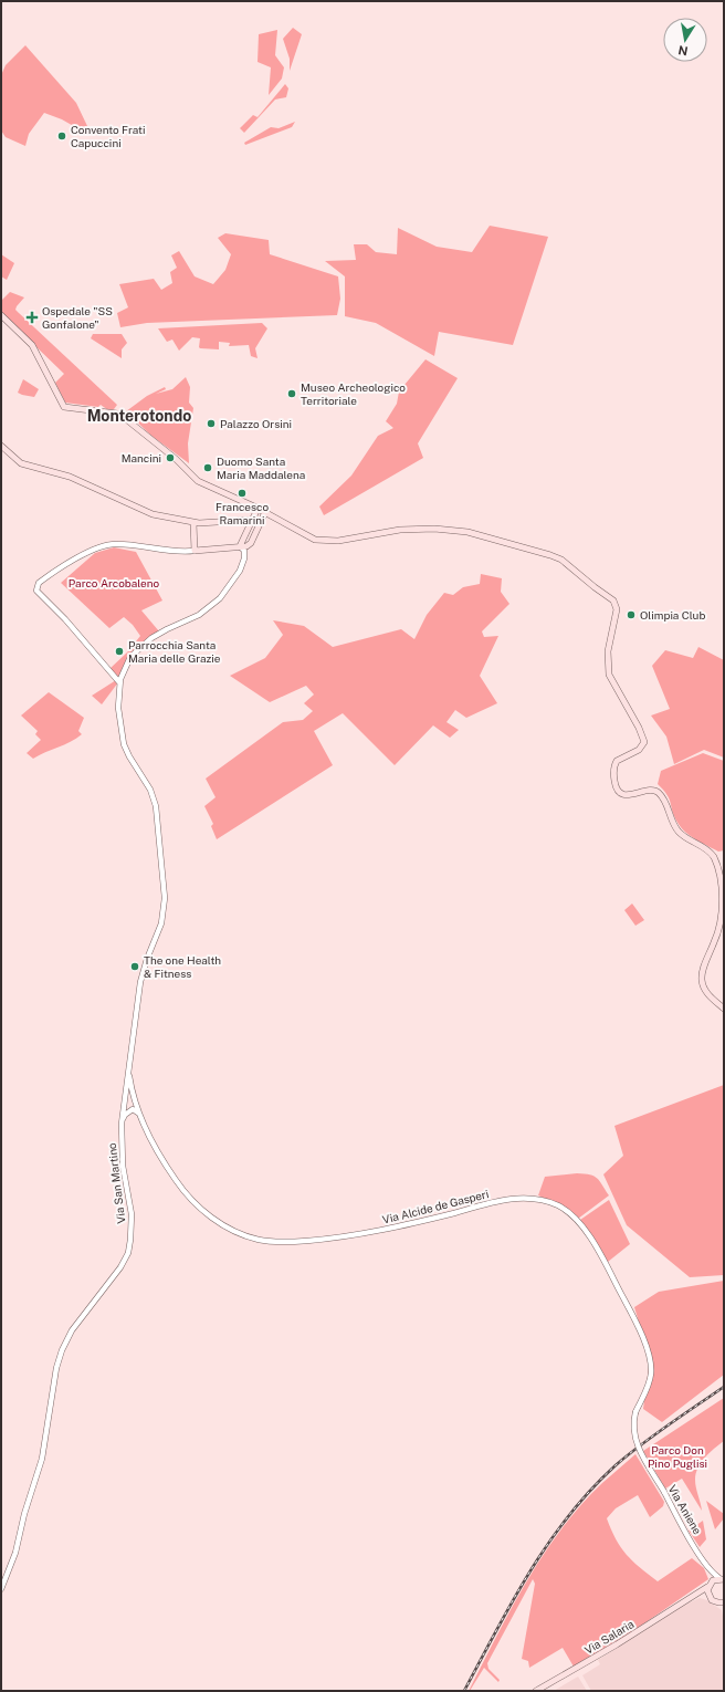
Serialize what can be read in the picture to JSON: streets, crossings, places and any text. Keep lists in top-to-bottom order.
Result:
{
  "streets": {
    "main road": ["Via Salaria"],
    "street": ["Via San Martino", "Via Alcide de Gasperi", "Via Aniene"]
  },
  "crossings": [
    ["Via San Martino", "Via Alcide de Gasperi"],
    ["Via Alcide de Gasperi", "Via Aniene"],
    ["Via Aniene", "Via Salaria"]
  ],
  "districts": ["Monterotondo"],
  "parks": ["Parco Arcobaleno", "Parco Don Pino Puglisi"],
  "places": {
    "other": [
      "Convento Frati Capuccini",
      "Museo Archeologico Territoriale",
      "Palazzo Orsini",
      "Mancini",
      "Duomo Santa Maria Maddalena",
      "Francesco Ramarini",
      "Olimpia Club",
      "Parrocchia Santa Maria delle Grazie",
      "The one Health & Fitness"
    ],
    "health": ["Ospedale \"SS Gonfalone\""]
  },
  "north": "bottom"
}
